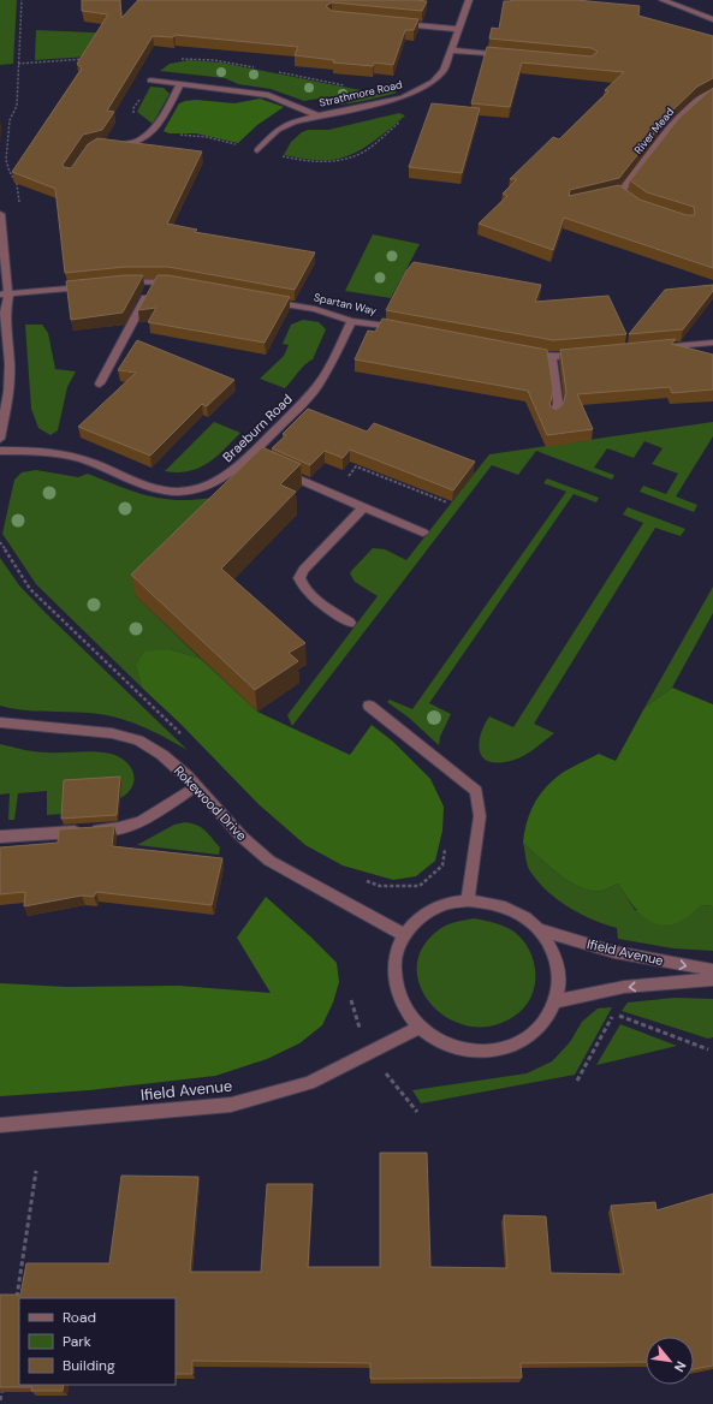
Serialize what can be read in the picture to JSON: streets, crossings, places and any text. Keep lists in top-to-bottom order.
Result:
{
  "streets": {
    "street": [
      "Strathmore Road",
      "River Mead",
      "Spartan Way",
      "Braeburn Road",
      "Rokewood Drive",
      "Ifield Avenue"
    ]
  },
  "crossings": [
    ["Spartan Way", "Braeburn Road"],
    ["Rokewood Drive", "Ifield Avenue"]
  ],
  "legend": ["Road", "Park", "Building"],
  "north": "bottom right"
}
